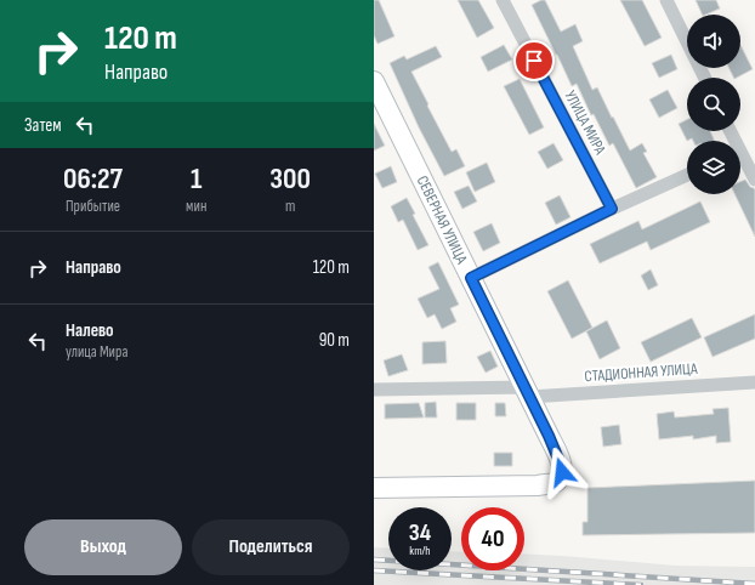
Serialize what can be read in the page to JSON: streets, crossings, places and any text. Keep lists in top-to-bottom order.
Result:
{
  "streets": {
    "street": ["УЛИЦА МИРА", "СЕВЕРНАЯ УЛИЦА", "СТАДИОННАЯ УЛИЦА"]
  },
  "crossings": [
    ["СЕВЕРНАЯ УЛИЦА", "СТАДИОННАЯ УЛИЦА"]
  ],
  "page": {
    "turn": ["120 m", "Направо"],
    "then": "Затем",
    "eta": [
      "06:27",
      "Прибытие",
      "1",
      "мин",
      "300",
      "m"
    ],
    "list": [
      {
        "name": "Направо",
        "value": "120 m"
      },
      {
        "name": "Налево",
        "note": "улица Мира",
        "value": "90 m"
      }
    ],
    "speed": "34 km/h",
    "limit": "40",
    "buttons": ["Выход", "Поделиться"]
  }
}
